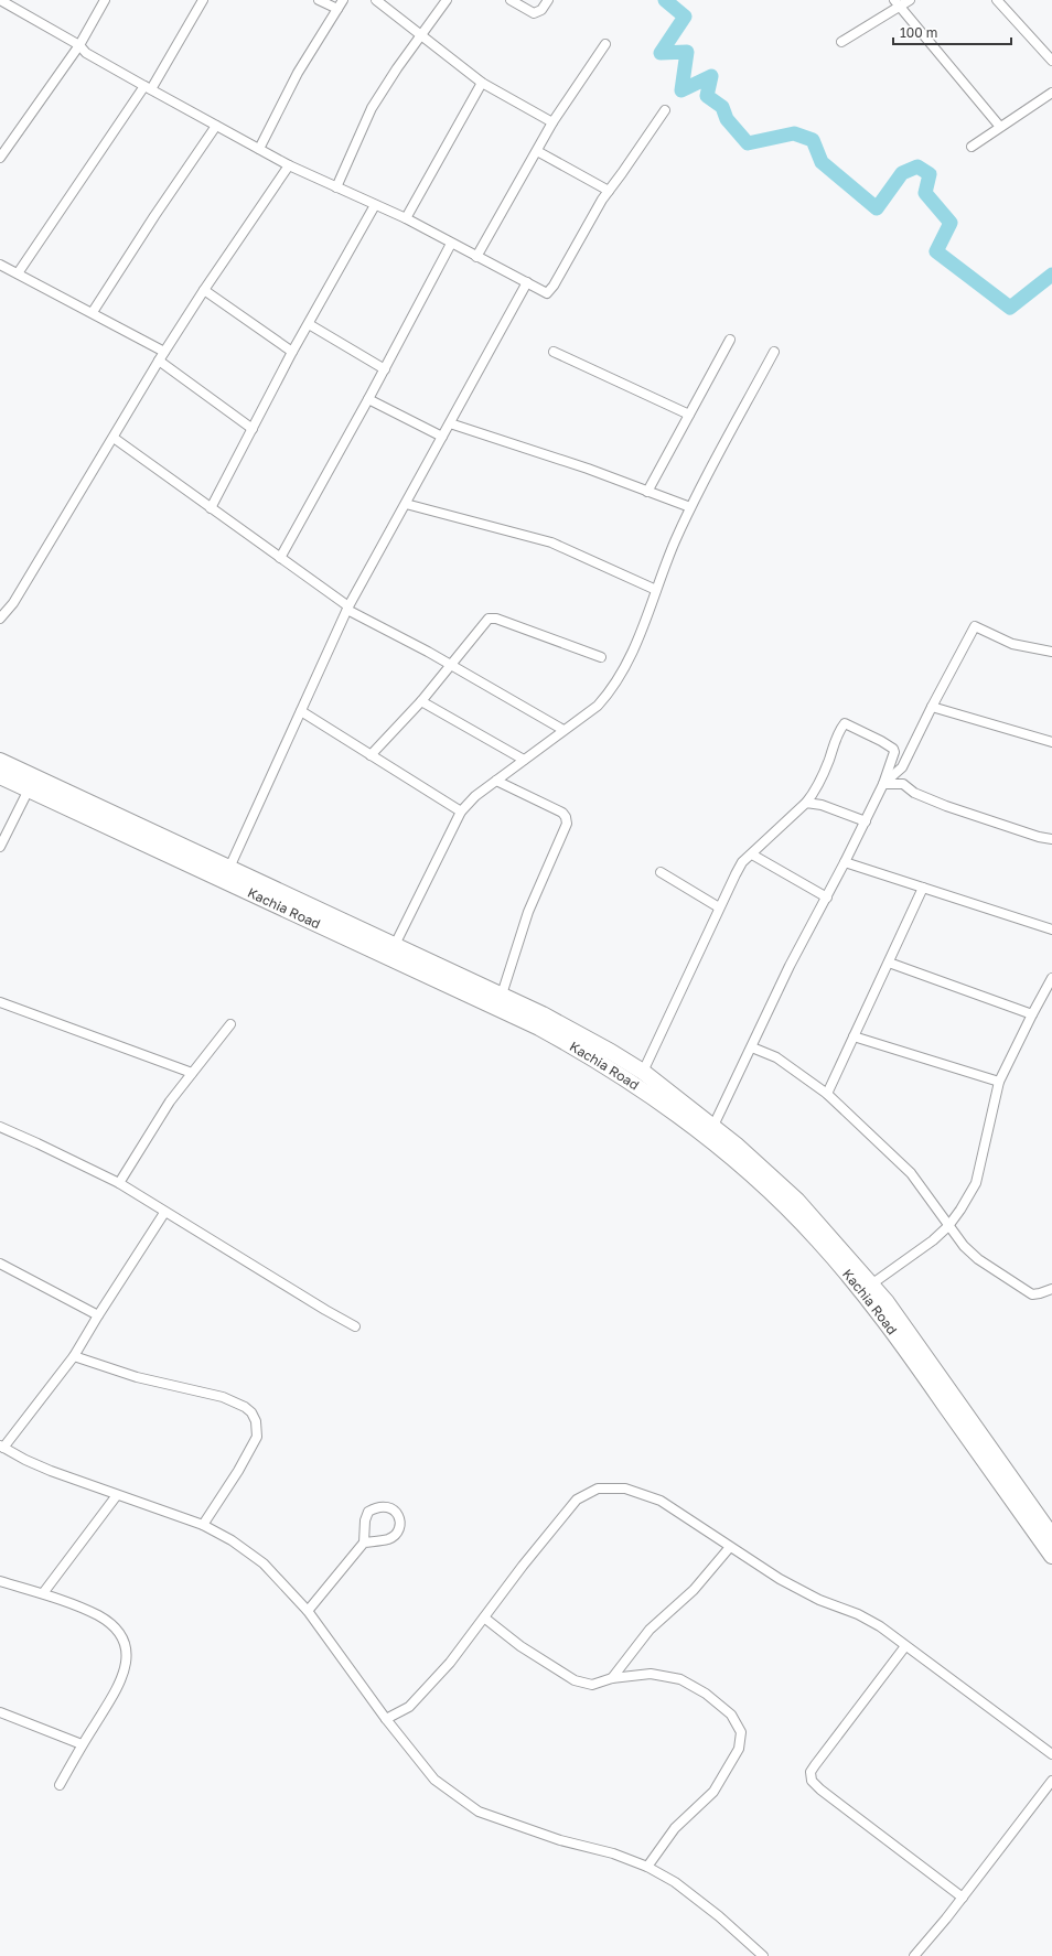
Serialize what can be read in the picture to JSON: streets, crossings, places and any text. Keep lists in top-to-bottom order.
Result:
{
  "streets": {
    "highway": ["Kachia Road"]
  },
  "scale_bar": "100 m"
}
